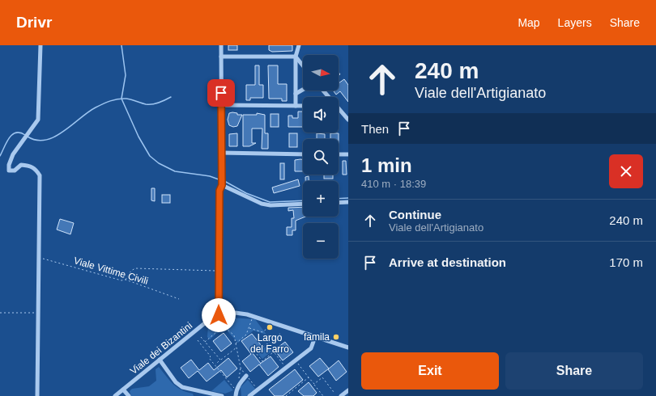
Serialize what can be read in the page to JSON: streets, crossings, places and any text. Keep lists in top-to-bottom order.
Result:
{
  "streets": {
    "street": ["Viale dei Bizantini"],
    "path": ["Viale Vittime Civili"]
  },
  "places": ["Largo del Farro", "famila"],
  "north": "right",
  "page": {
    "header": "Drivr",
    "nav": ["Map", "Layers", "Share"],
    "turn": ["240 m", "Viale dell'Artigianato"],
    "map_buttons": ["+", "−"],
    "then": "Then",
    "heading": ["1 min", "410 m · 18:39"],
    "list": [
      {
        "name": "Continue",
        "note": "Viale dell'Artigianato",
        "value": "240 m"
      },
      {
        "name": "Arrive at destination",
        "value": "170 m"
      }
    ],
    "buttons": ["Exit", "Share"]
  }
}
